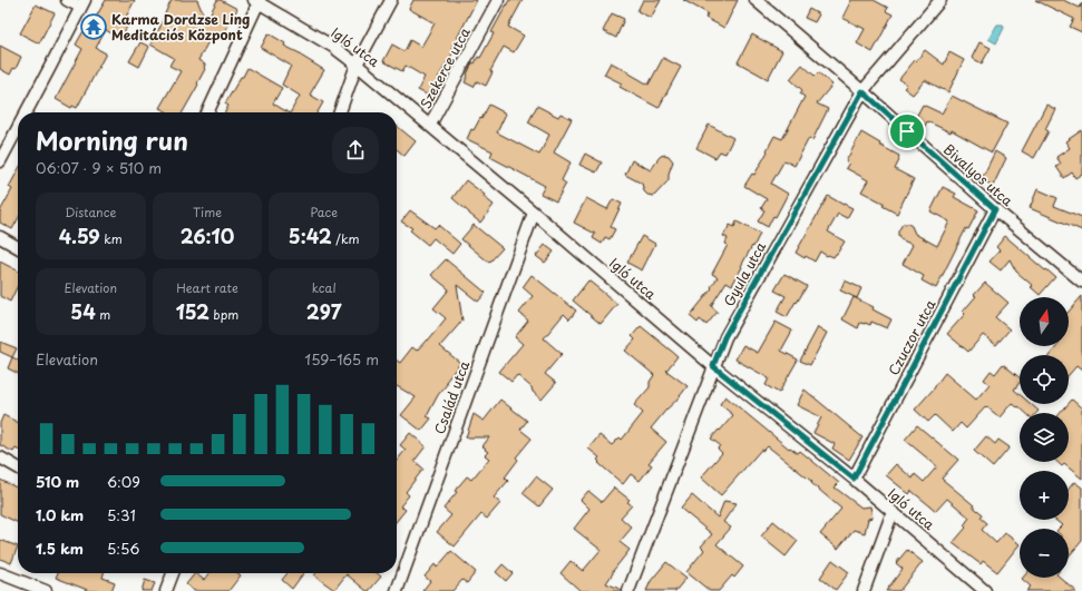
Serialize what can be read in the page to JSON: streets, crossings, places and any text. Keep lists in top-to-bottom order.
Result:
{
  "streets": {
    "street": [
      "Igló utca",
      "Szekerce utca",
      "Bivalyos utca",
      "Gyula utca",
      "Czuczor utca",
      "Család utca"
    ]
  },
  "crossings": [
    ["Igló utca", "Szekerce utca"],
    ["Igló utca", "Gyula utca"],
    ["Igló utca", "Czuczor utca"],
    ["Igló utca", "Család utca"],
    ["Bivalyos utca", "Gyula utca"],
    ["Bivalyos utca", "Czuczor utca"]
  ],
  "places": {
    "temple": ["Karma Dordzse Ling Meditációs Központ"]
  },
  "north": "top",
  "page": {
    "heading": ["Morning run", "06:07 · 9 × 510 m"],
    "stats": [
      ["Distance", "4.59 km"],
      ["Time", "26:10"],
      ["Pace", "5:42 /km"],
      ["Elevation", "54 m"],
      ["Heart rate", "152 bpm"],
      ["kcal", "297"]
    ],
    "map_buttons": ["+", "−"],
    "chart": ["Elevation", "159–165 m"],
    "list": [
      {
        "name": "510 m",
        "note": "6:09"
      },
      {
        "name": "1.0 km",
        "note": "5:31"
      },
      {
        "name": "1.5 km",
        "note": "5:56"
      }
    ]
  }
}
